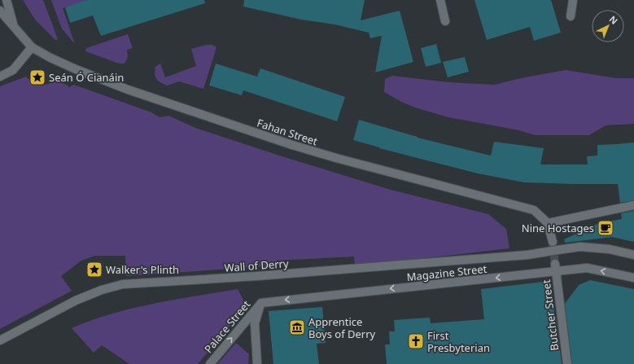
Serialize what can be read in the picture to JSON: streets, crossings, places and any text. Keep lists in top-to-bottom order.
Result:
{
  "streets": {
    "street": [
      "Fahan Street",
      "Wall of Derry",
      "Magazine Street",
      "Butcher Street",
      "Palace Street"
    ]
  },
  "crossings": [
    ["Magazine Street", "Butcher Street"],
    ["Magazine Street", "Palace Street"]
  ],
  "one_way": ["Magazine Street", "Palace Street"],
  "places": {
    "place": ["Seán Ó Cianáin", "Walker's Plinth"],
    "cafe": ["Nine Hostages"],
    "museum": ["Apprentice Boys of Derry"],
    "church": ["First Presbyterian"]
  },
  "north": "top right"
}
